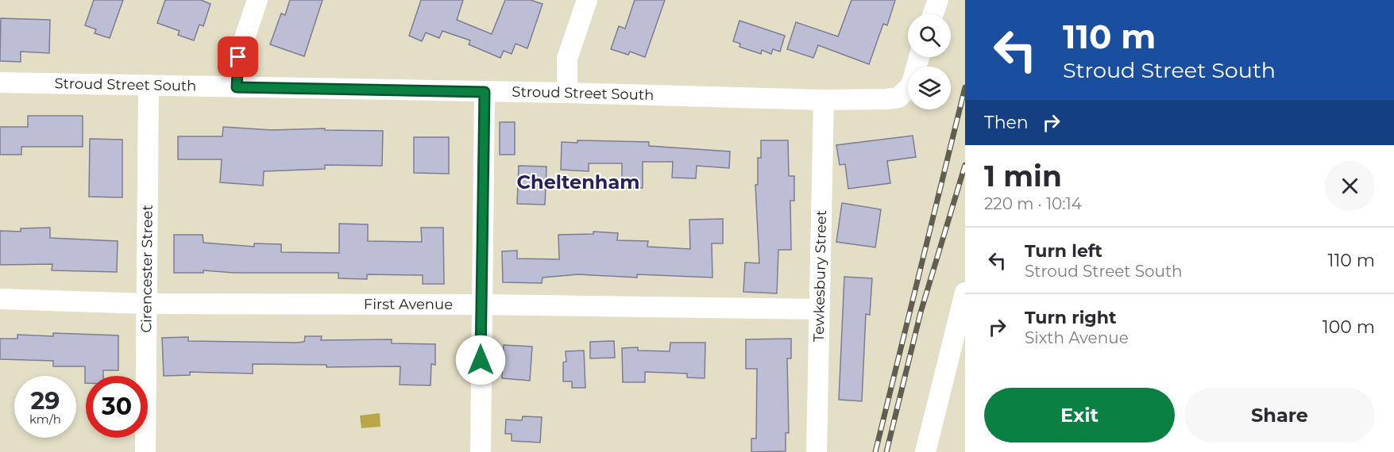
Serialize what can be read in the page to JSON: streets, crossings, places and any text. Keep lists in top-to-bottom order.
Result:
{
  "streets": {
    "street": [
      "Stroud Street South",
      "Cirencester Street",
      "Tewkesbury Street",
      "First Avenue"
    ]
  },
  "crossings": [
    ["Stroud Street South", "Cirencester Street"],
    ["Stroud Street South", "Tewkesbury Street"],
    ["Cirencester Street", "First Avenue"],
    ["Tewkesbury Street", "First Avenue"]
  ],
  "districts": ["Cheltenham"],
  "page": {
    "turn": ["110 m", "Stroud Street South"],
    "then": "Then",
    "heading": ["1 min", "220 m · 10:14"],
    "list": [
      {
        "name": "Turn left",
        "note": "Stroud Street South",
        "value": "110 m"
      },
      {
        "name": "Turn right",
        "note": "Sixth Avenue",
        "value": "100 m"
      }
    ],
    "speed": "29 km/h",
    "limit": "30",
    "buttons": ["Exit", "Share"]
  }
}
